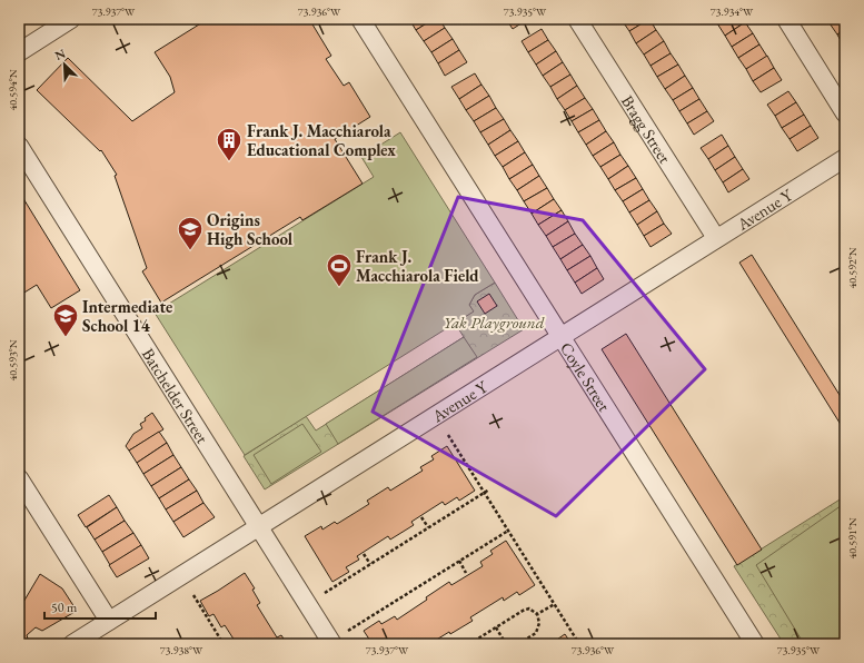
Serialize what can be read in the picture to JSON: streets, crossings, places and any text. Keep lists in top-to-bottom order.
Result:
{
  "streets": {
    "street": [
      "Bragg Street",
      "Avenue Y",
      "Coyle Street",
      "Batchelder Street"
    ]
  },
  "crossings": [
    ["Bragg Street", "Avenue Y"],
    ["Avenue Y", "Coyle Street"],
    ["Avenue Y", "Batchelder Street"]
  ],
  "parks": ["Yak Playground"],
  "places": {
    "building": ["Frank J. Macchiarola Educational Complex"],
    "school or university": ["Origins High School", "Intermediate School 14"],
    "sports": ["Frank J. Macchiarola Field"]
  },
  "scale_bar": "50 m",
  "north": "top left",
  "coordinates": [
    "73.937°W",
    "73.936°W",
    "73.935°W",
    "73.934°W",
    "40.594°N",
    "40.592°N",
    "40.593°N",
    "40.591°N",
    "73.938°W"
  ]
}
